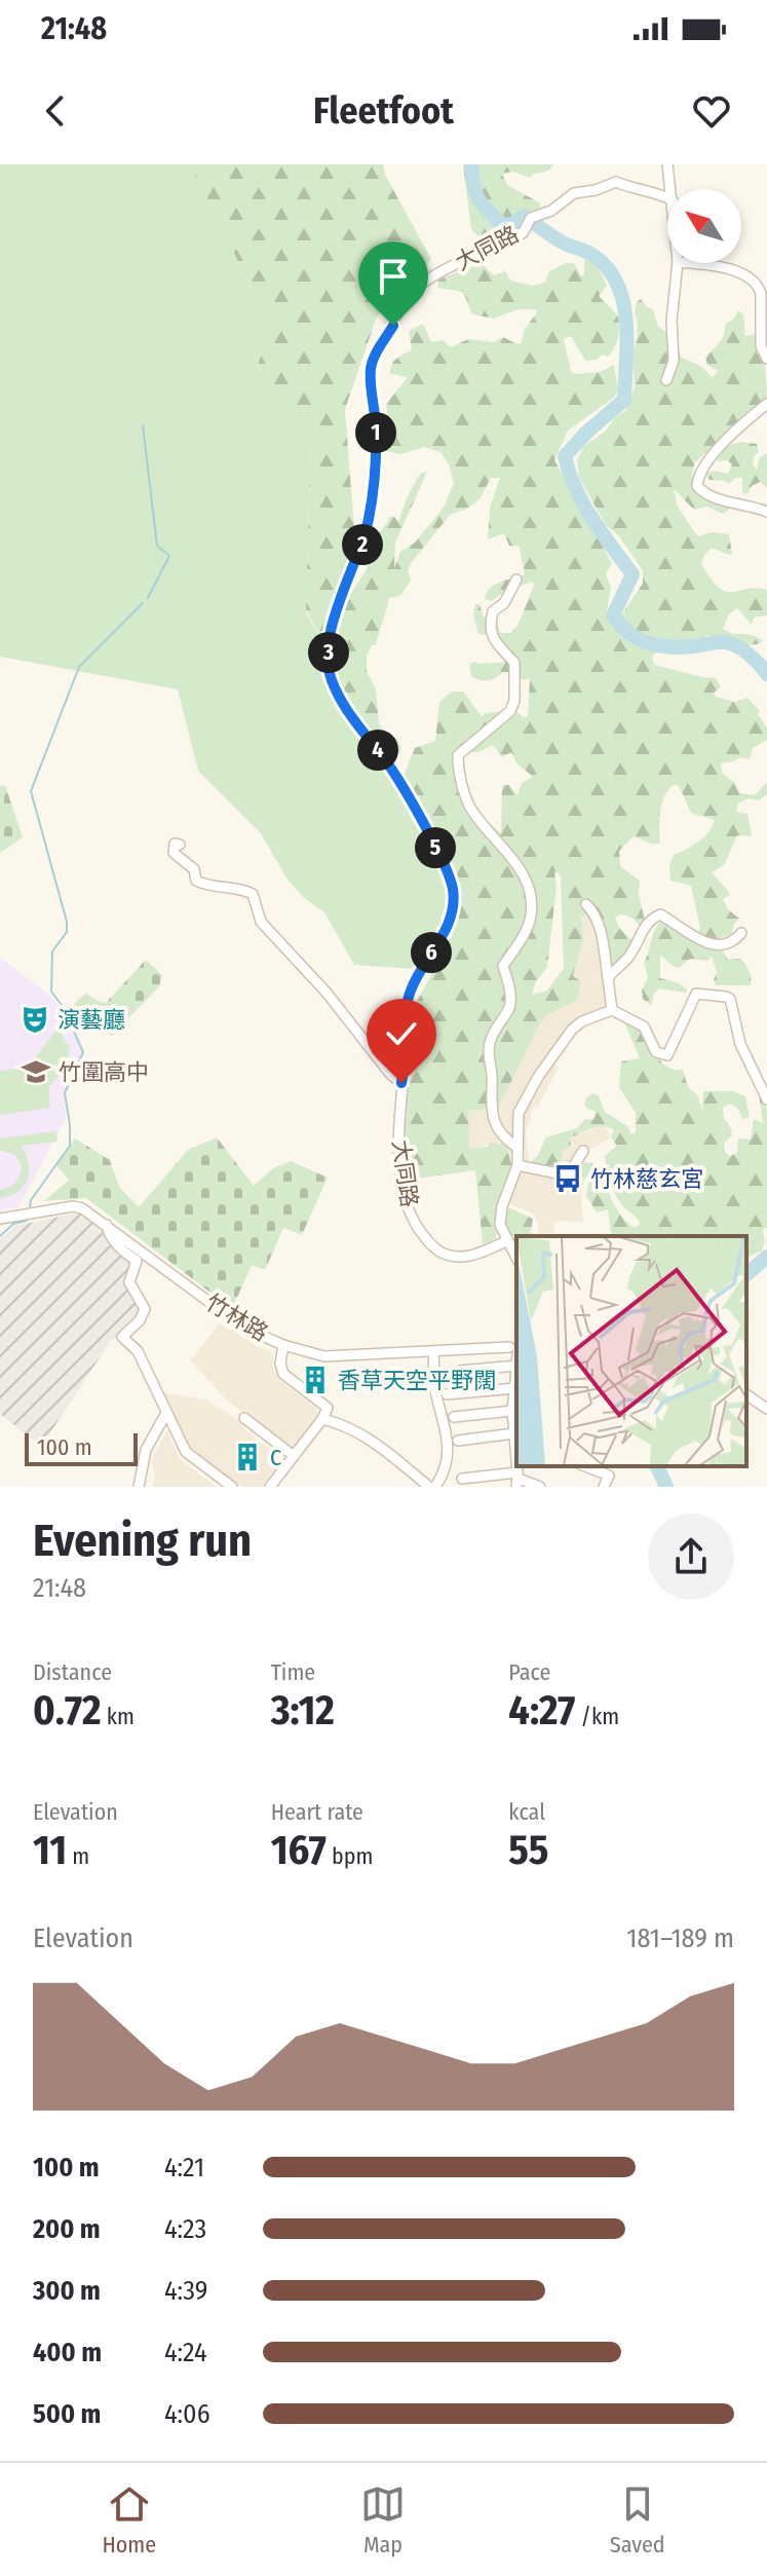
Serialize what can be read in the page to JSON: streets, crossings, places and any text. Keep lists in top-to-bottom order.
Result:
{
  "streets": {
    "street": ["大同路", "竹林路"]
  },
  "places": {
    "theatre": ["演藝廳"],
    "school or university": ["竹圍高中"],
    "bus stop": ["竹林慈玄宮"],
    "building": ["香草天空平野闊", "C"]
  },
  "scale_bar": "100 m",
  "north": "top left",
  "page": {
    "status": "21:48",
    "header": "Fleetfoot",
    "pins": [
      "1",
      "2",
      "3",
      "4",
      "5",
      "6"
    ],
    "scale": "100 m",
    "heading": ["Evening run", "21:48"],
    "stats": [
      ["Distance", "0.72 km"],
      ["Time", "3:12"],
      ["Pace", "4:27 /km"],
      ["Elevation", "11 m"],
      ["Heart rate", "167 bpm"],
      ["kcal", "55"]
    ],
    "chart": ["Elevation", "181–189 m"],
    "list": [
      {
        "name": "100 m",
        "note": "4:21"
      },
      {
        "name": "200 m",
        "note": "4:23"
      },
      {
        "name": "300 m",
        "note": "4:39"
      },
      {
        "name": "400 m",
        "note": "4:24"
      },
      {
        "name": "500 m",
        "note": "4:06"
      }
    ],
    "tabs": ["Home", "Map", "Saved"]
  }
}
